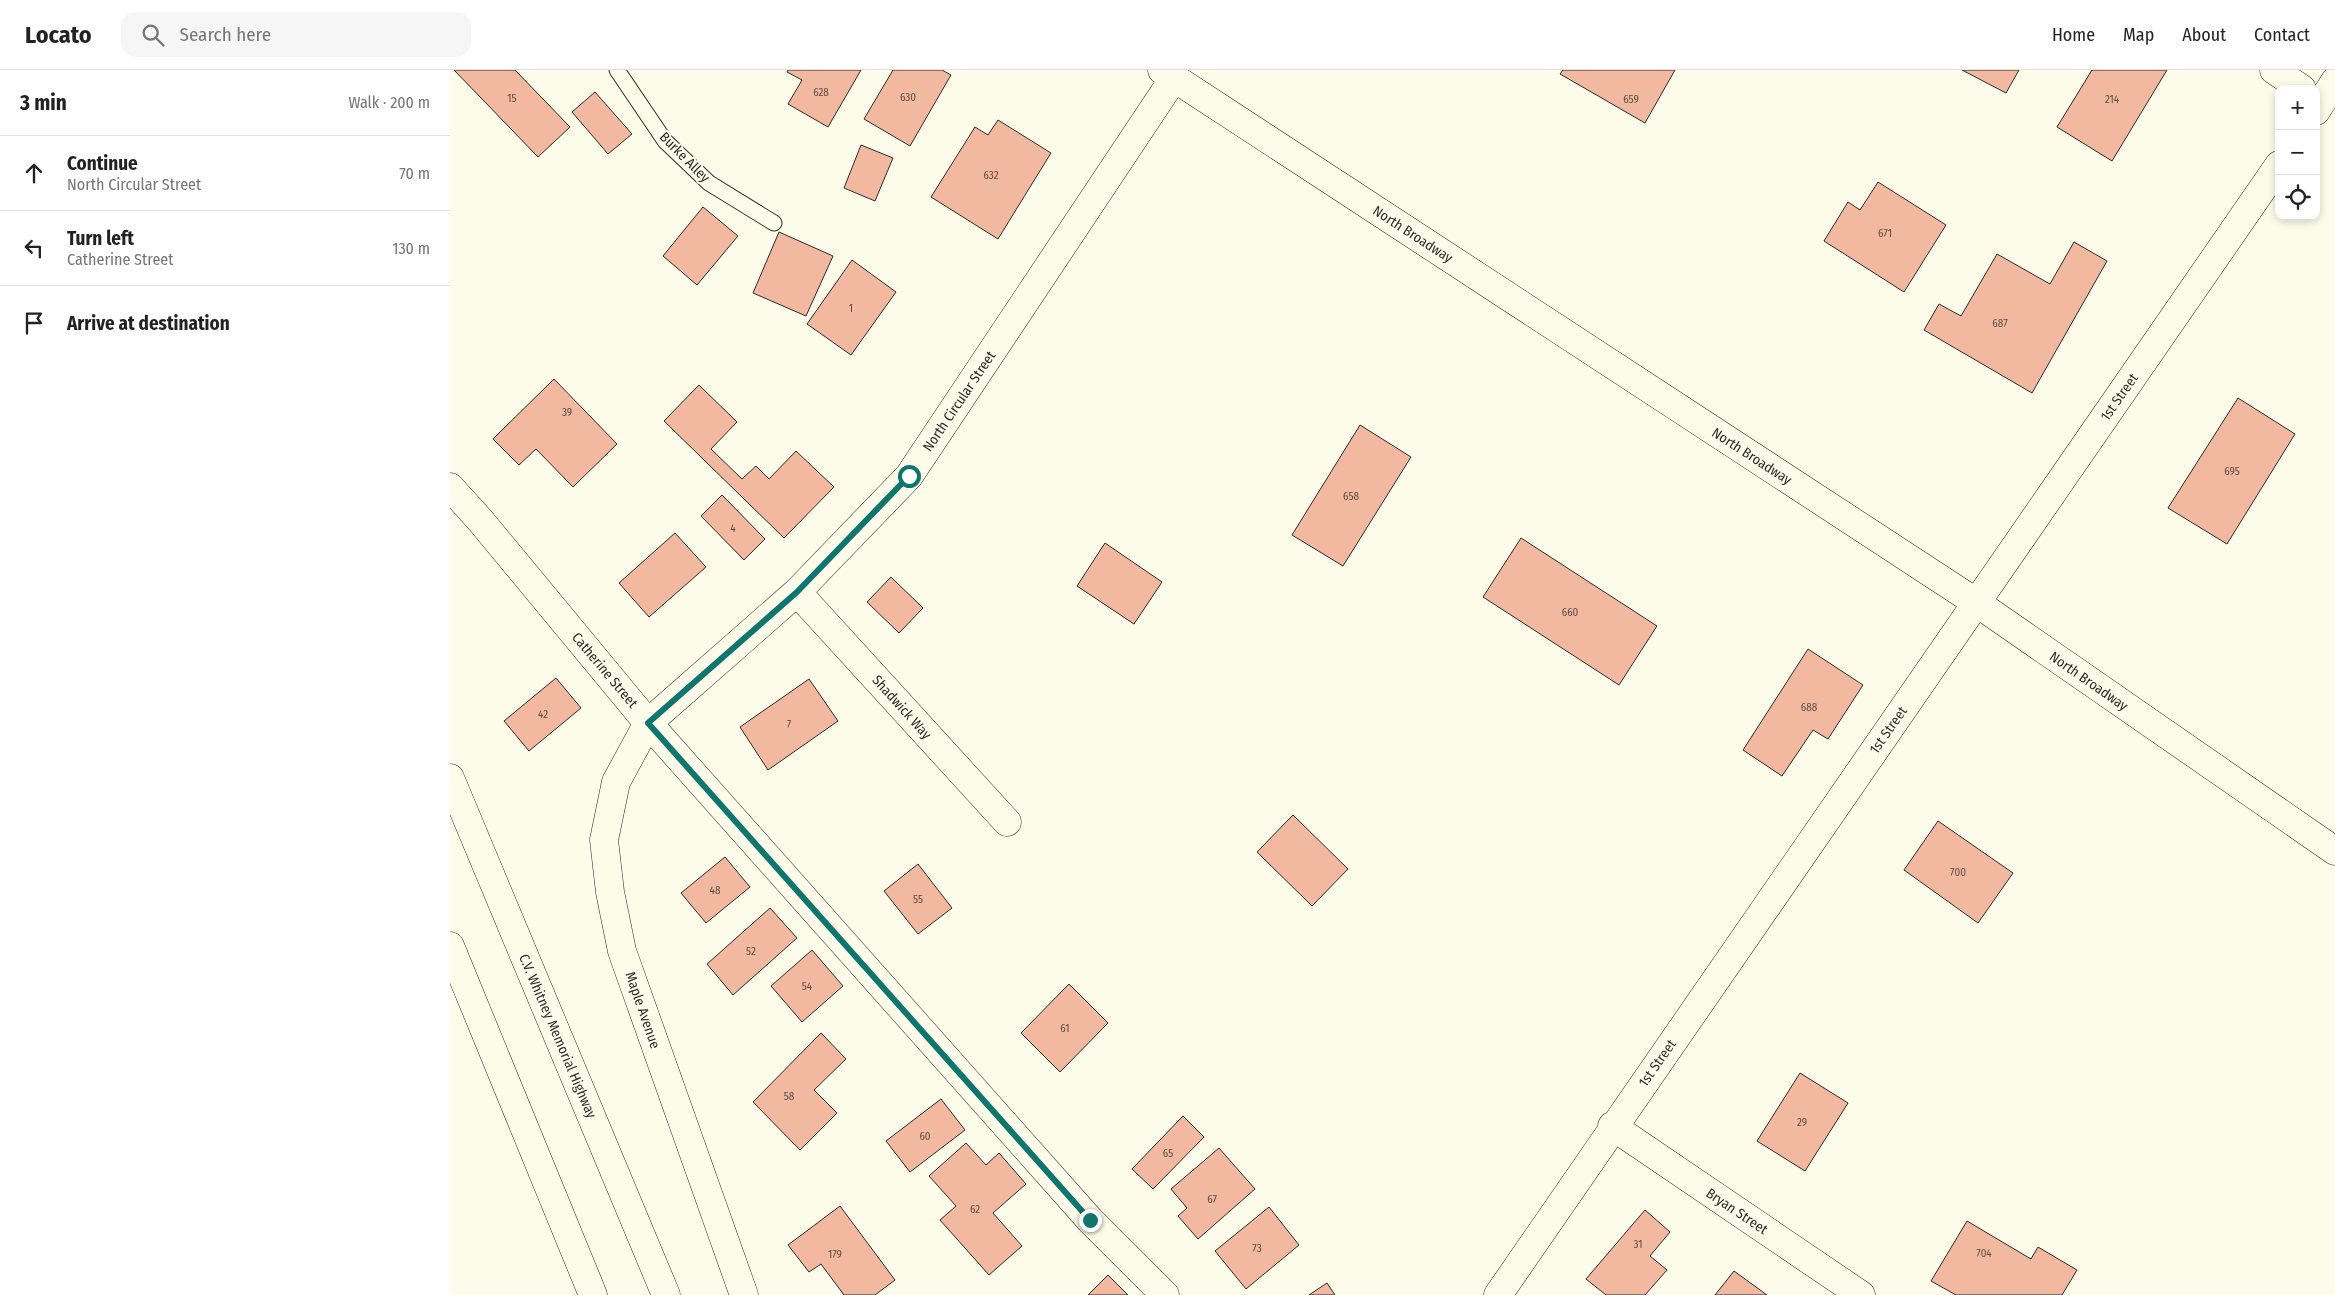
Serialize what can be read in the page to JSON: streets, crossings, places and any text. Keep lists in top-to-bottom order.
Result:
{
  "streets": {
    "main road": [
      "North Broadway",
      "1st Street",
      "North Circular Street",
      "Catherine Street",
      "Shadwick Way",
      "Maple Avenue",
      "C.V. Whitney Memorial Highway",
      "Bryan Street"
    ],
    "lane": ["Burke Alley"]
  },
  "crossings": [
    ["North Broadway", "1st Street"],
    ["North Broadway", "North Circular Street"],
    ["1st Street", "Bryan Street"],
    ["North Circular Street", "Catherine Street"],
    ["North Circular Street", "Shadwick Way"],
    ["North Circular Street", "Maple Avenue"],
    ["Catherine Street", "Maple Avenue"]
  ],
  "house_numbers": [
    "628",
    "630",
    "15",
    "659",
    "214",
    "632",
    "671",
    "1",
    "687",
    "39",
    "695",
    "658",
    "4",
    "660",
    "688",
    "42",
    "7",
    "700",
    "48",
    "55",
    "52",
    "54",
    "61",
    "58",
    "29",
    "60",
    "65",
    "67",
    "62",
    "31",
    "73",
    "704",
    "179"
  ],
  "page": {
    "header": "Locato",
    "search": "Search here",
    "nav": [
      "Home",
      "Map",
      "About",
      "Contact"
    ],
    "heading": ["3 min", "Walk · 200 m"],
    "map_buttons": ["+", "−"],
    "list": [
      ["Continue", "North Circular Street", "70 m"],
      ["Turn left", "Catherine Street", "130 m"],
      "Arrive at destination"
    ]
  }
}
